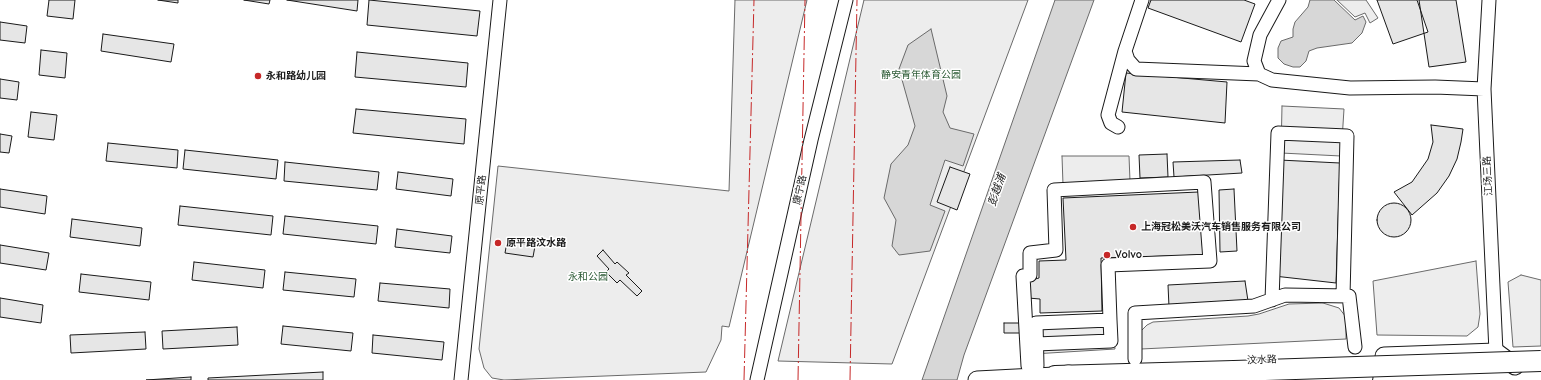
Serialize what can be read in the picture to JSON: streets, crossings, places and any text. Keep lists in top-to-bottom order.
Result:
{
  "streets": {
    "main road": ["汶水路"],
    "street": ["江场三路", "原平路", "康宁路"]
  },
  "crossings": [
    ["江场三路", "汶水路"]
  ],
  "water": ["彭越浦"],
  "parks": ["静安青年体育公园", "永和公园"],
  "places": [
    "永和路幼儿园",
    "上海冠松美沃汽车销售服务有限公司",
    "原平路汶水路",
    "Volvo"
  ]
}
